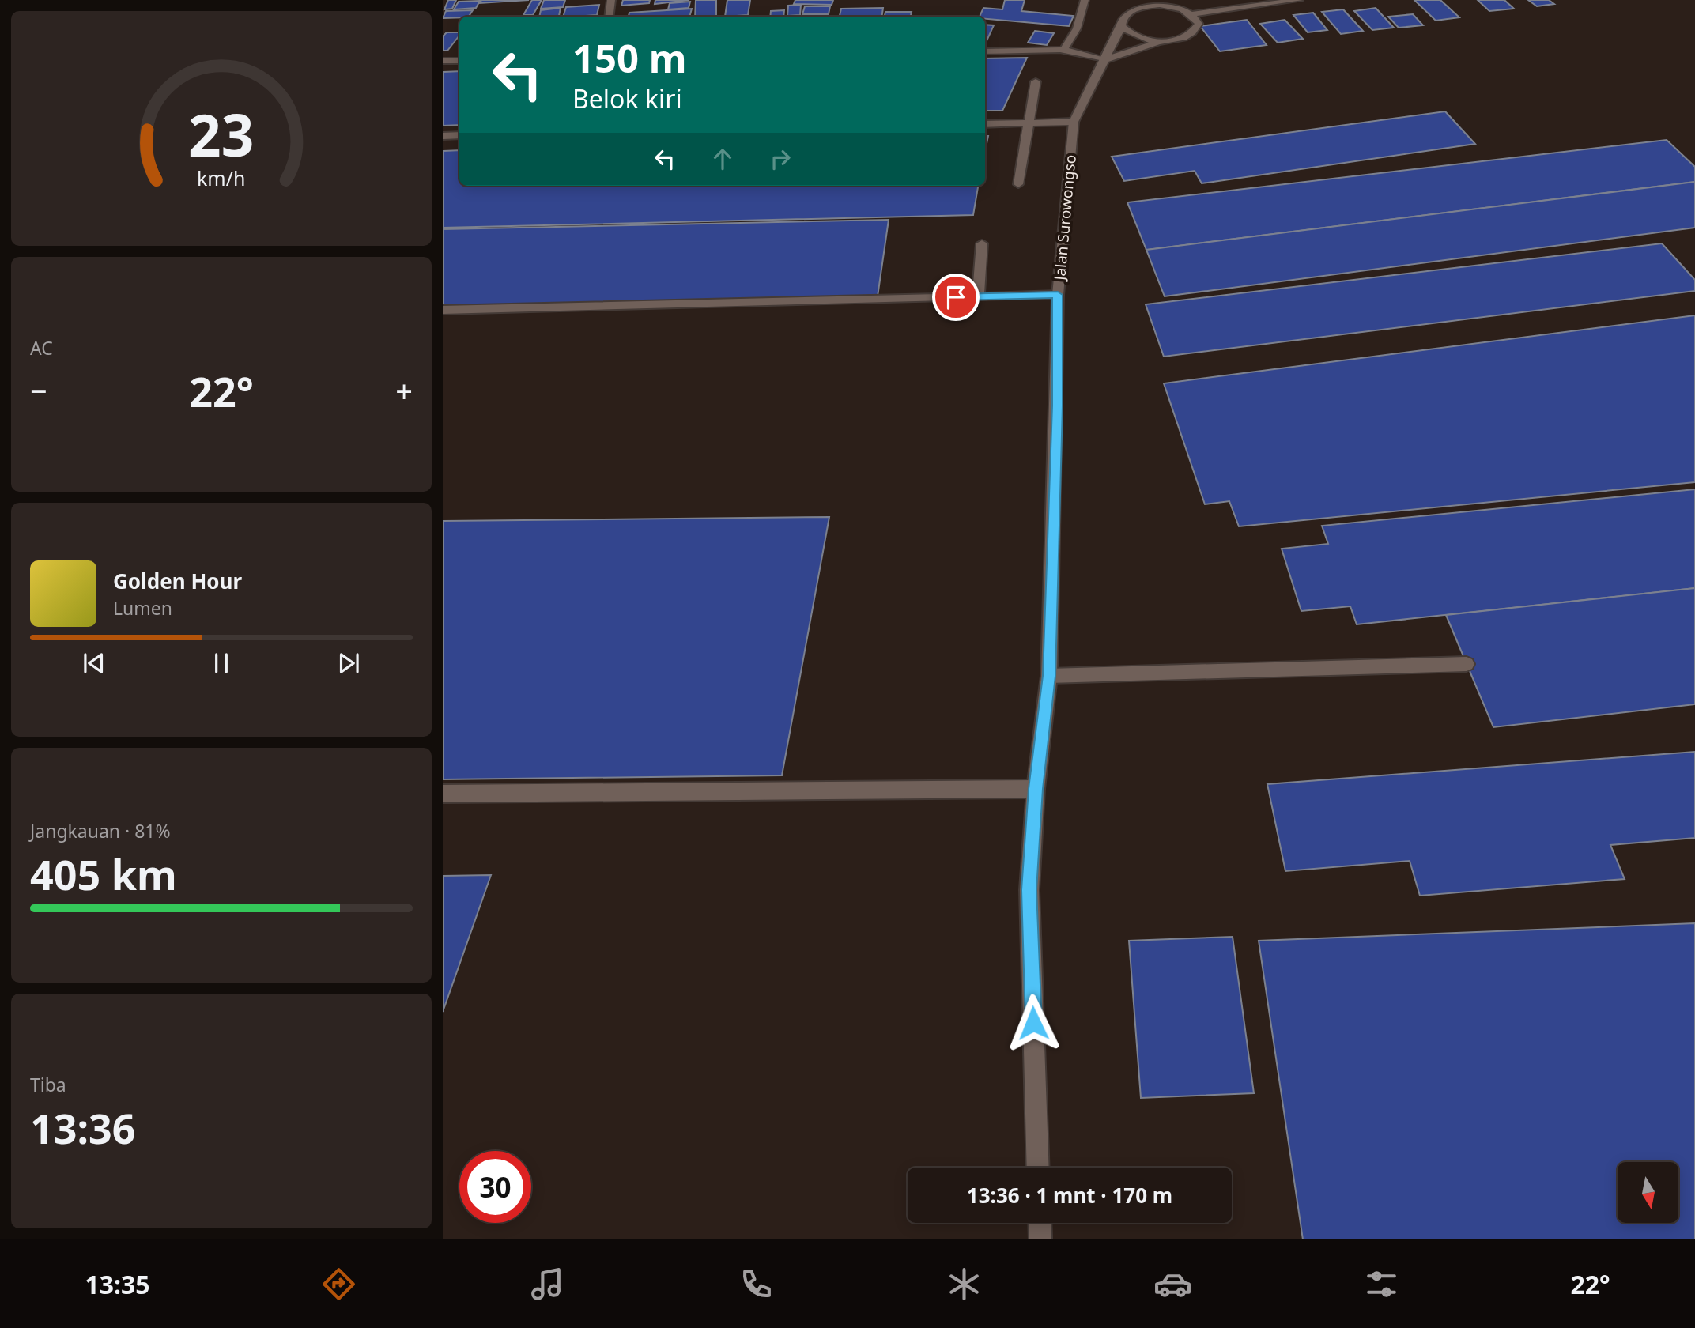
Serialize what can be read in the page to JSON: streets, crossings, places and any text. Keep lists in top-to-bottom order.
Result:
{
  "streets": {
    "street": ["Jalan Surowongso"]
  },
  "north": "bottom",
  "page": {
    "turn": ["150 m", "Belok kiri"],
    "tile": [
      "AC",
      ["Jangkauan · 81%", "405 km"],
      ["Tiba", "13:36"]
    ],
    "heat": ["−", "22°", "+"],
    "song": ["Golden Hour", "Lumen"],
    "limit": "30",
    "trip": "13:36 · 1 mnt · 170 m",
    "tabs": ["13:35", "22°"],
    "gauge": ["23", "km/h"]
  }
}
